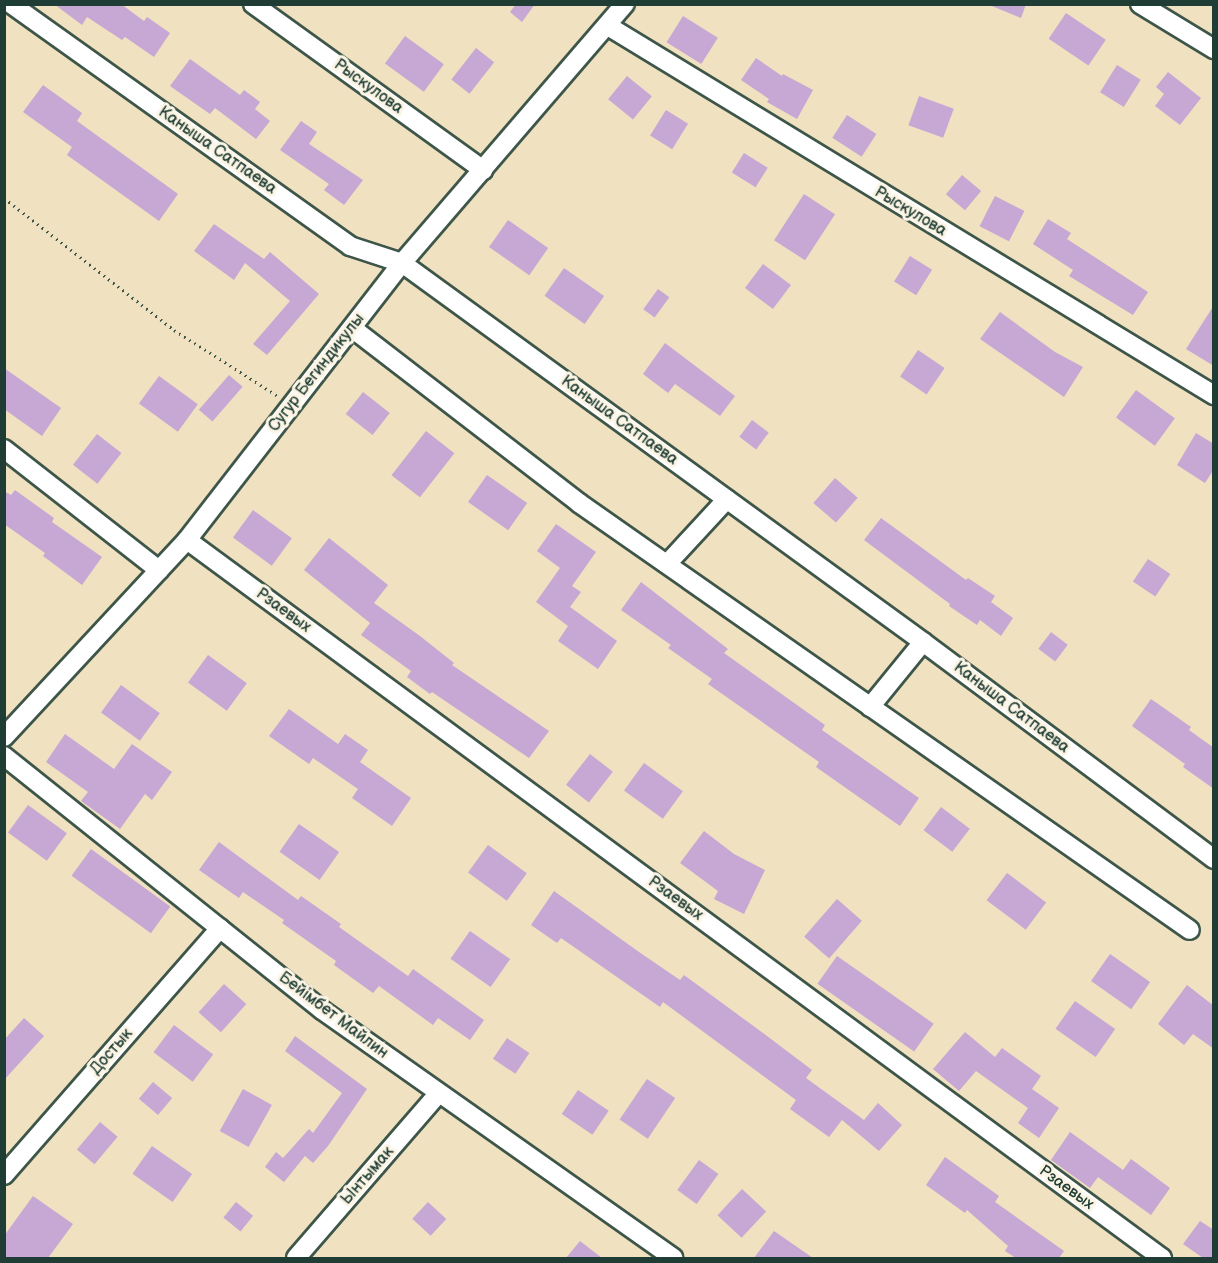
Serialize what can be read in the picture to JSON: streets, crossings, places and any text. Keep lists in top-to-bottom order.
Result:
{
  "streets": {
    "street": [
      "Рыскулова",
      "Каныша Сатпаева",
      "Сугур Бегиндикулы",
      "Рзаевых",
      "Бейімбет Майлин",
      "Достык",
      "Ынтымак"
    ]
  },
  "crossings": [
    ["Рыскулова", "Сугур Бегиндикулы"],
    ["Каныша Сатпаева", "Сугур Бегиндикулы"],
    ["Сугур Бегиндикулы", "Рзаевых"],
    ["Бейімбет Майлин", "Достык"],
    ["Бейімбет Майлин", "Ынтымак"]
  ]
}
